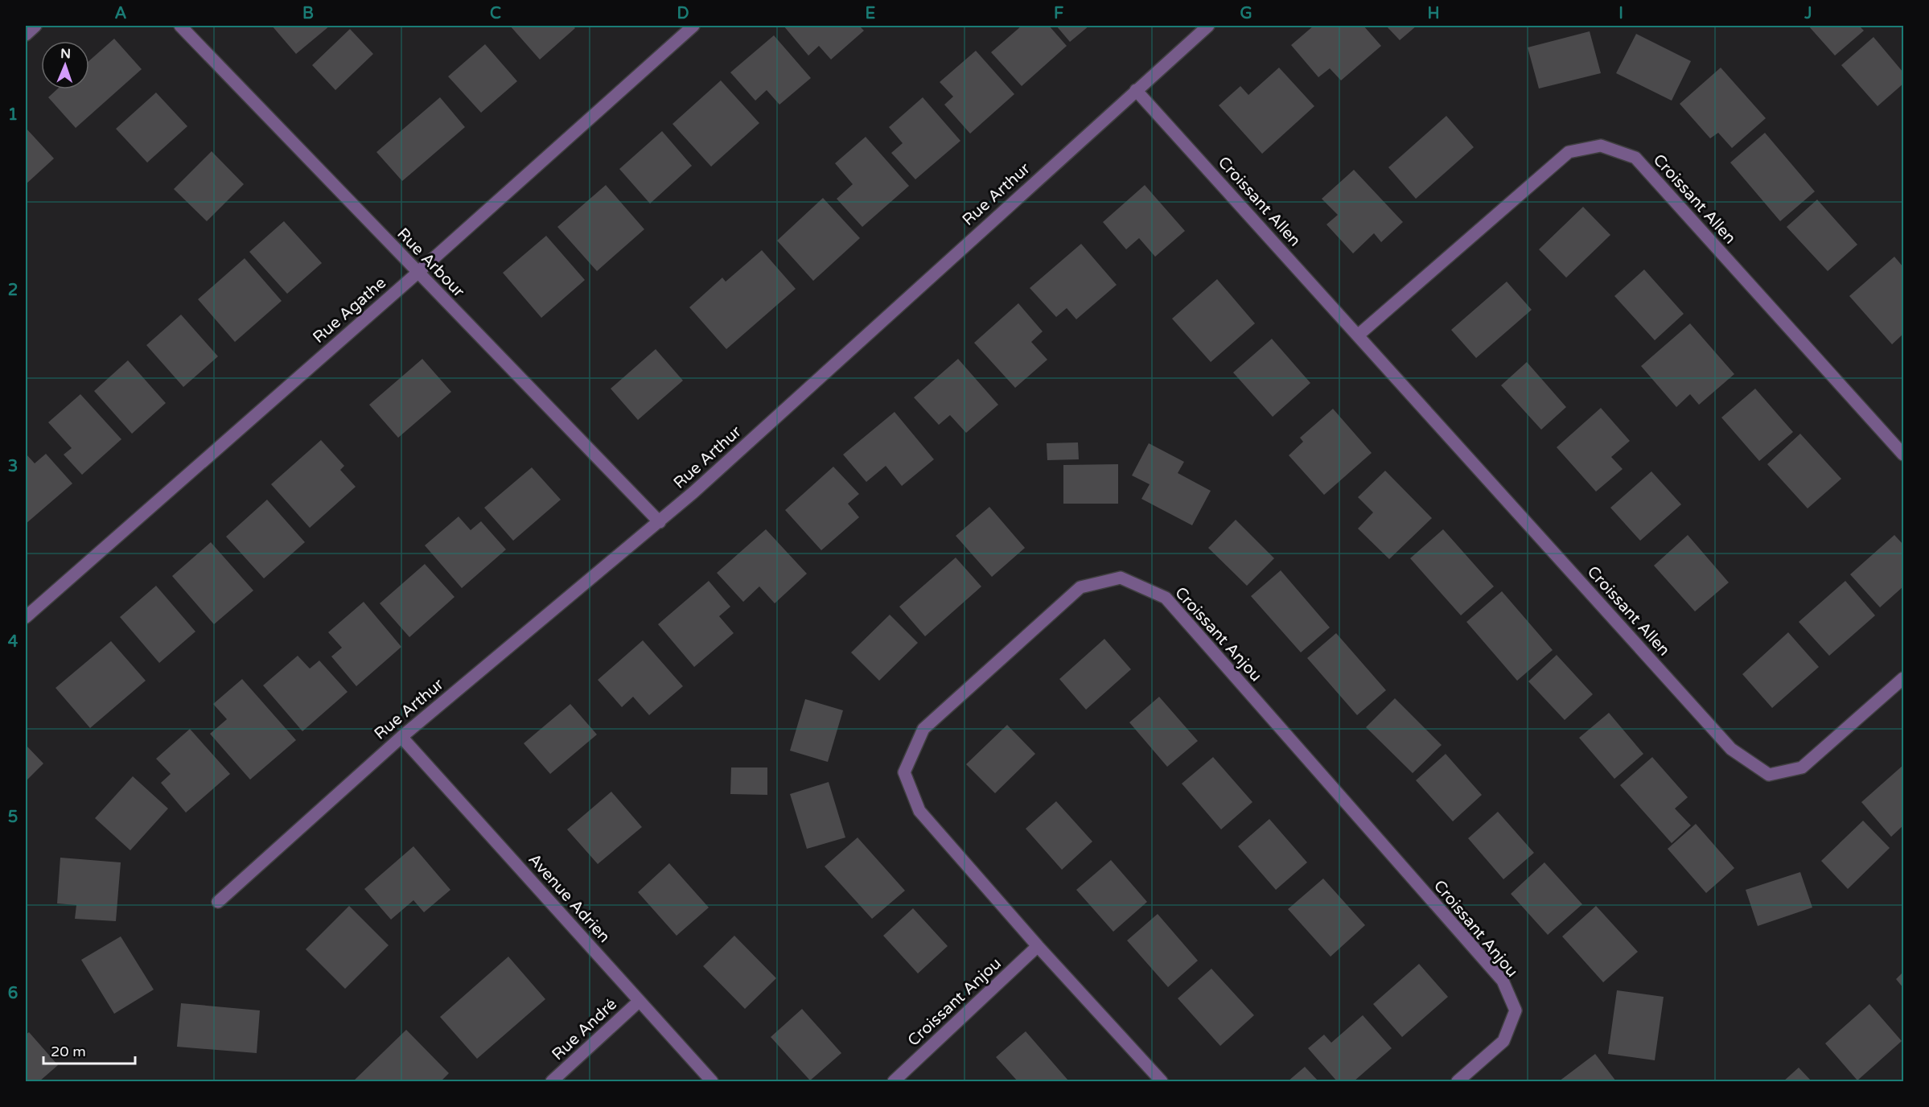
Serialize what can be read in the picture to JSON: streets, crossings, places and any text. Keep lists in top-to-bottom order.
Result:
{
  "streets": {
    "street": [
      "Rue Arthur",
      "Croissant Allen",
      "Rue Arbour",
      "Rue Agathe",
      "Croissant Anjou",
      "Avenue Adrien",
      "Rue André"
    ]
  },
  "crossings": [
    ["Rue Arthur", "Croissant Allen"],
    ["Rue Arthur", "Rue Arbour"],
    ["Rue Arthur", "Avenue Adrien"],
    ["Rue Arbour", "Rue Agathe"],
    ["Avenue Adrien", "Rue André"]
  ],
  "scale_bar": "20 m",
  "north": "top",
  "grid": {
    "columns": [
      "A",
      "B",
      "C",
      "D",
      "E",
      "F",
      "G",
      "H",
      "I",
      "J"
    ],
    "rows": [
      "1",
      "2",
      "3",
      "4",
      "5",
      "6"
    ]
  }
}
